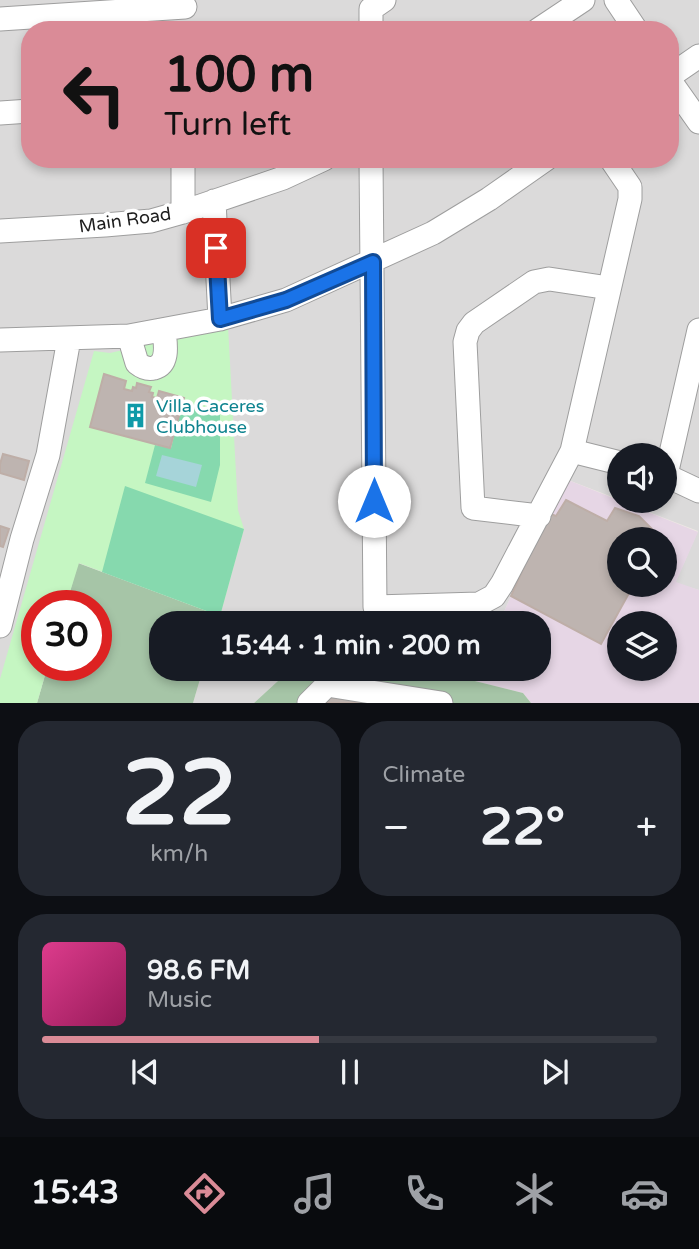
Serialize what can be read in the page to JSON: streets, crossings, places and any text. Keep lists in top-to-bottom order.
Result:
{
  "streets": {
    "street": ["Main Road"]
  },
  "places": {
    "building": ["Villa Caceres Clubhouse"]
  },
  "page": {
    "turn": ["100 m", "Turn left"],
    "limit": "30",
    "trip": "15:44 · 1 min · 200 m",
    "tile": [
      ["22", "km/h"],
      "Climate"
    ],
    "heat": ["−", "22°", "+"],
    "song": ["98.6 FM", "Music"],
    "tabs": "15:43"
  }
}
